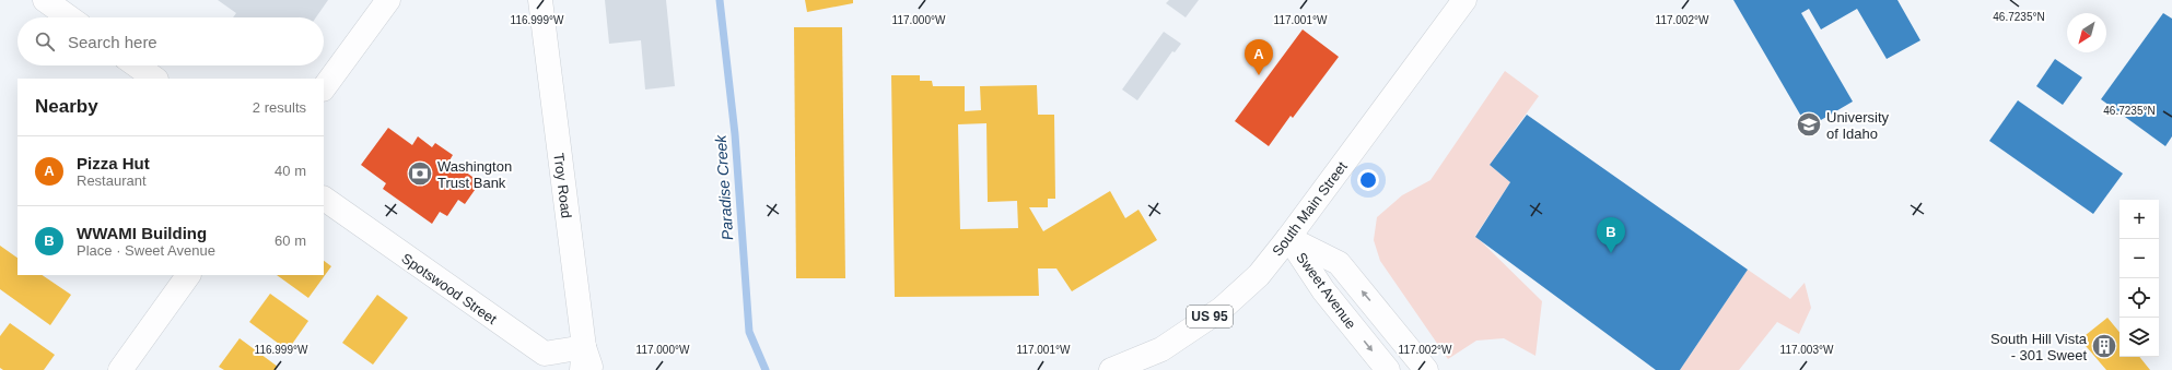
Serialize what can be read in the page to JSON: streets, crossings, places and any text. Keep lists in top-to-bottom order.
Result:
{
  "streets": {
    "main road": [
      "Troy Road",
      "South Main Street",
      "Spotswood Street",
      "Sweet Avenue",
      "US 95"
    ]
  },
  "crossings": [
    ["Troy Road", "Spotswood Street"],
    ["South Main Street", "Sweet Avenue"]
  ],
  "water": ["Paradise Creek"],
  "places": {
    "school or university": ["University of Idaho"],
    "bank": ["Washington Trust Bank"],
    "building": ["South Hill Vista - 301 Sweet"]
  },
  "north": "bottom left",
  "page": {
    "search": "Search here",
    "pins": ["A", "B"],
    "heading": ["Nearby", "2 results"],
    "list": [
      {
        "mark": "A",
        "name": "Pizza Hut",
        "note": "Restaurant",
        "value": "40 m"
      },
      {
        "mark": "B",
        "name": "WWAMI Building",
        "note": "Place · Sweet Avenue",
        "value": "60 m"
      }
    ],
    "map_buttons": ["+", "−"]
  },
  "coordinates": [
    "46.7235°N",
    "117.001°W",
    "117.002°W",
    "116.999°W",
    "117.000°W",
    "117.003°W"
  ]
}
